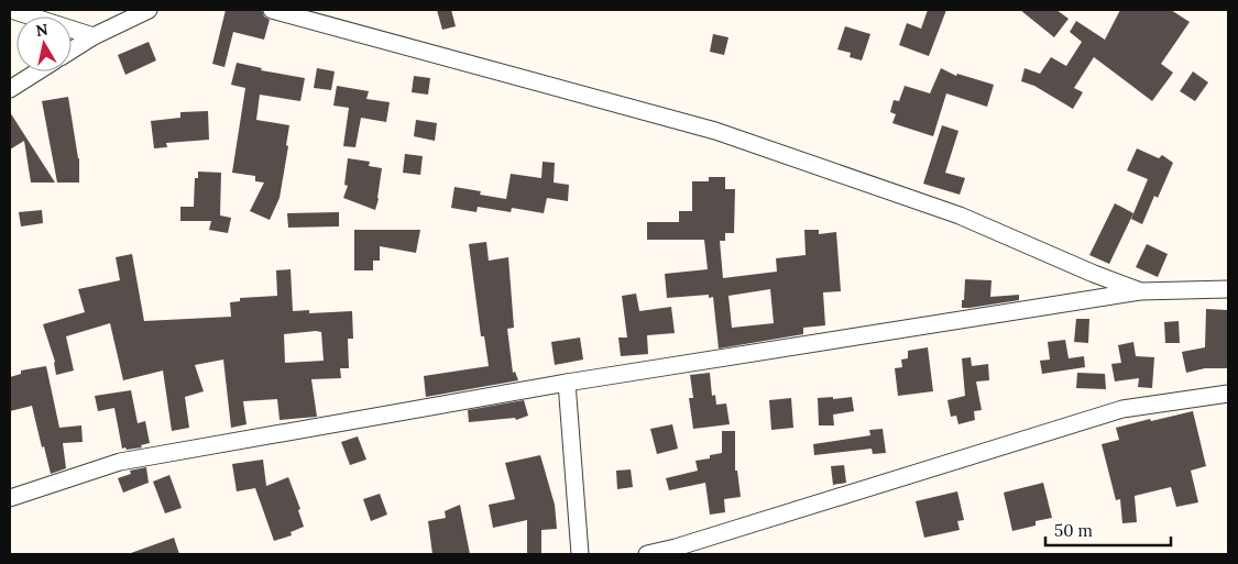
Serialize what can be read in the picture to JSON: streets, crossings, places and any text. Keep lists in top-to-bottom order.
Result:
{
  "scale_bar": "50 m",
  "north": "top"
}
